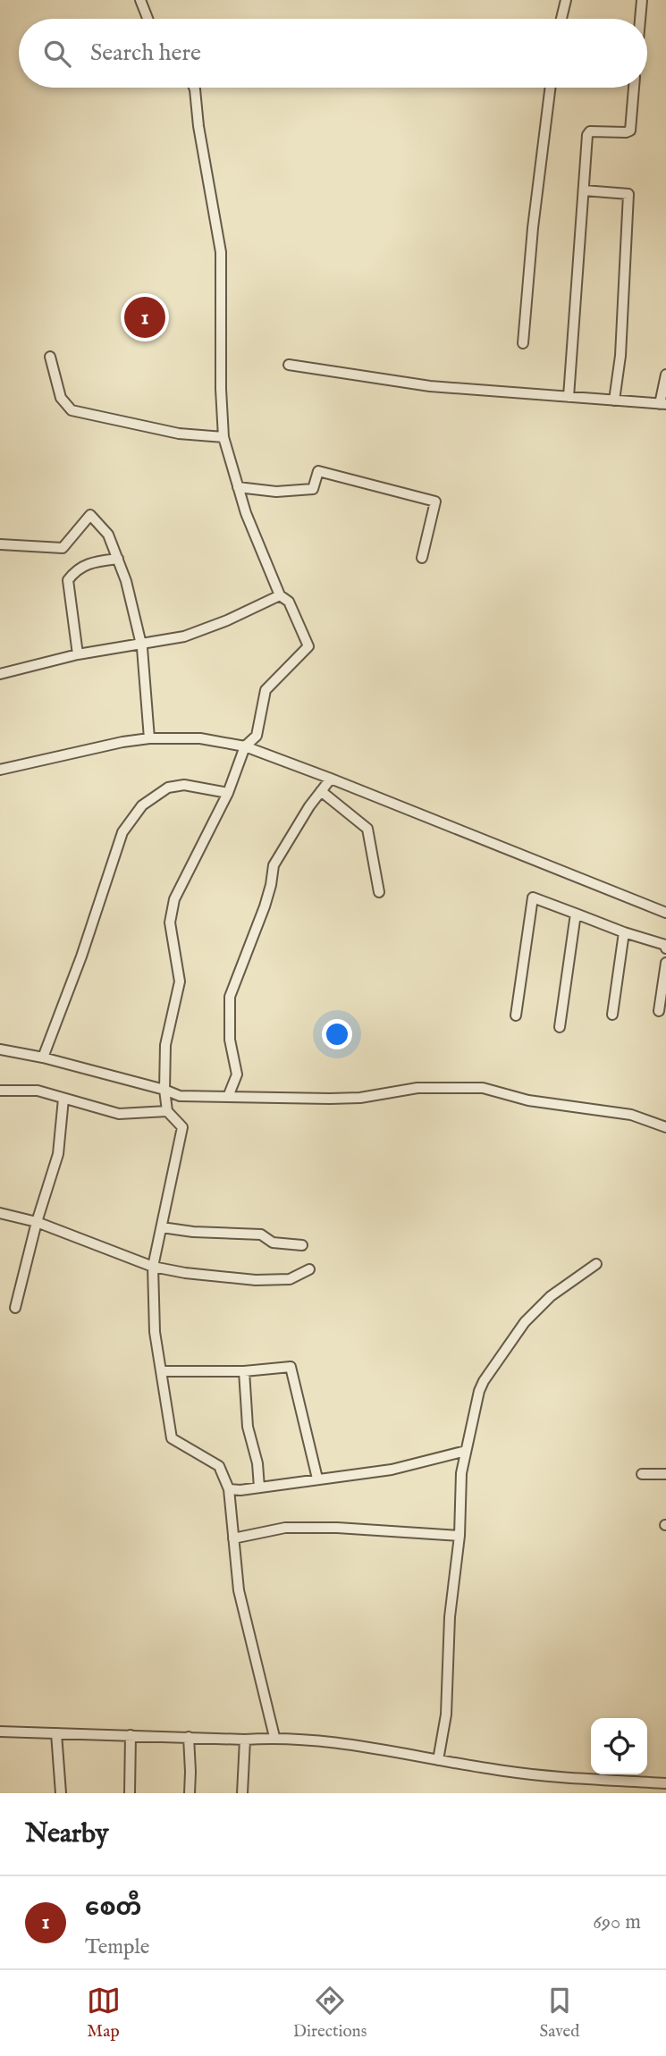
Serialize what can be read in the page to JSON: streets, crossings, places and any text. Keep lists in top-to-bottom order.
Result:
{
  "page": {
    "search": "Search here",
    "pins": "1",
    "heading": "Nearby",
    "list": [
      {
        "mark": "1",
        "name": "စေတီ",
        "note": "Temple",
        "value": "690 m"
      }
    ],
    "nav": ["Map", "Directions", "Saved"]
  }
}
